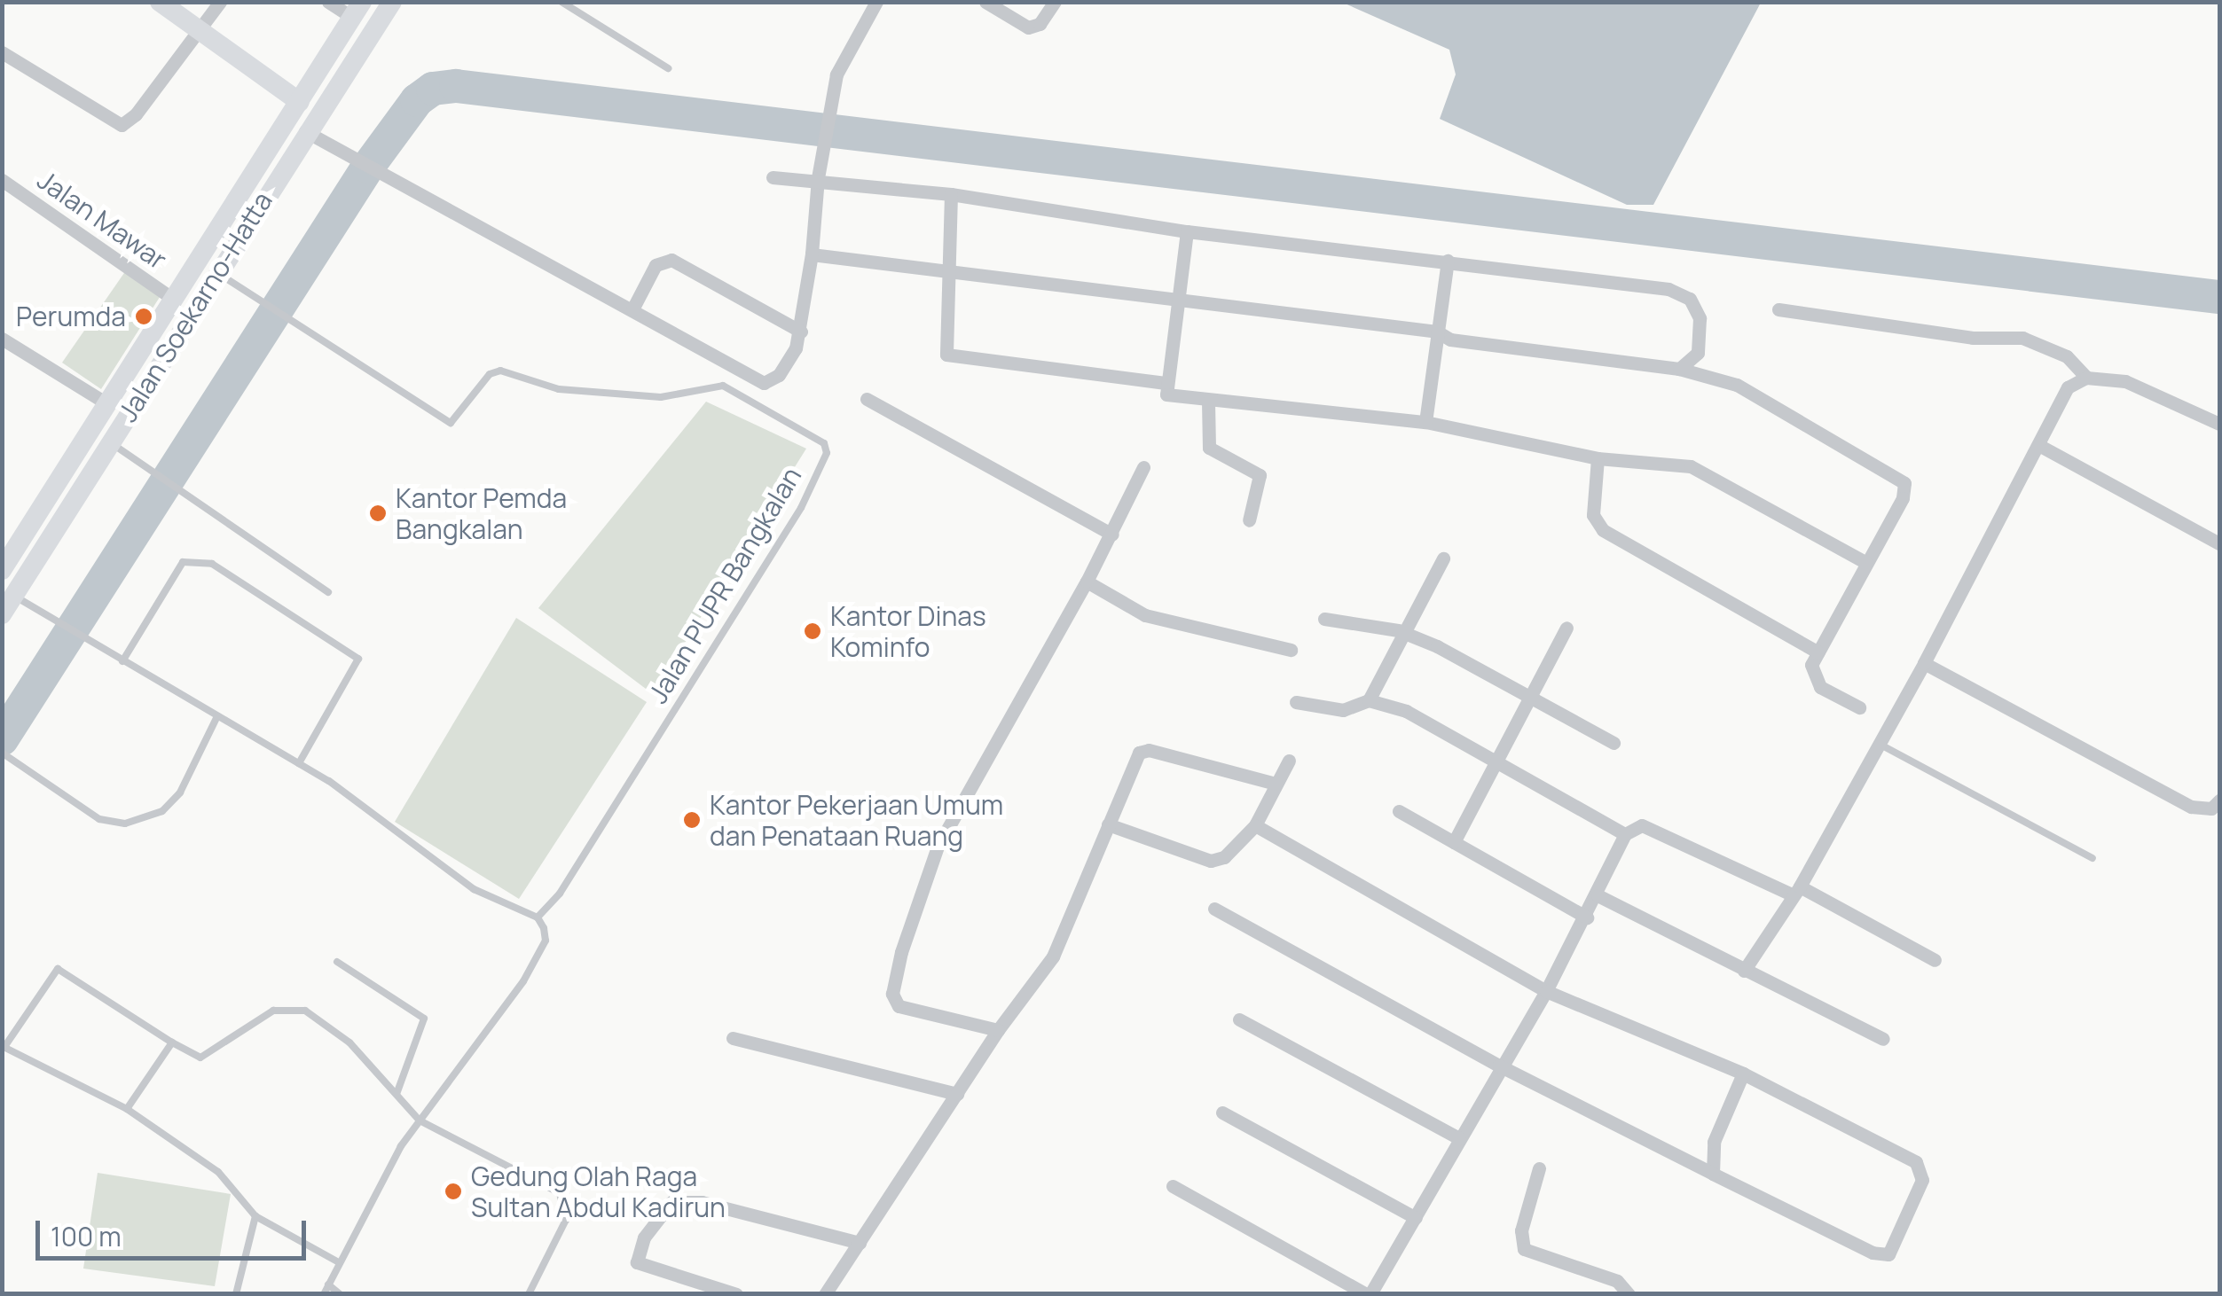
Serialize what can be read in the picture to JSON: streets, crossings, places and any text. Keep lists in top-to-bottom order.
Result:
{
  "streets": {
    "main road": ["Jalan Soekarno-Hatta"],
    "street": ["Jalan Mawar"],
    "lane": ["Jalan PUPR Bangkalan"]
  },
  "crossings": [
    ["Jalan Mawar", "Jalan Soekarno-Hatta"],
    ["Jalan Soekarno-Hatta", "Jalan PUPR Bangkalan"]
  ],
  "places": [
    "Perumda",
    "Kantor Pemda Bangkalan",
    "Kantor Dinas Kominfo",
    "Kantor Pekerjaan Umum dan Penataan Ruang",
    "Gedung Olah Raga Sultan Abdul Kadirun"
  ],
  "scale_bar": "100 m"
}
